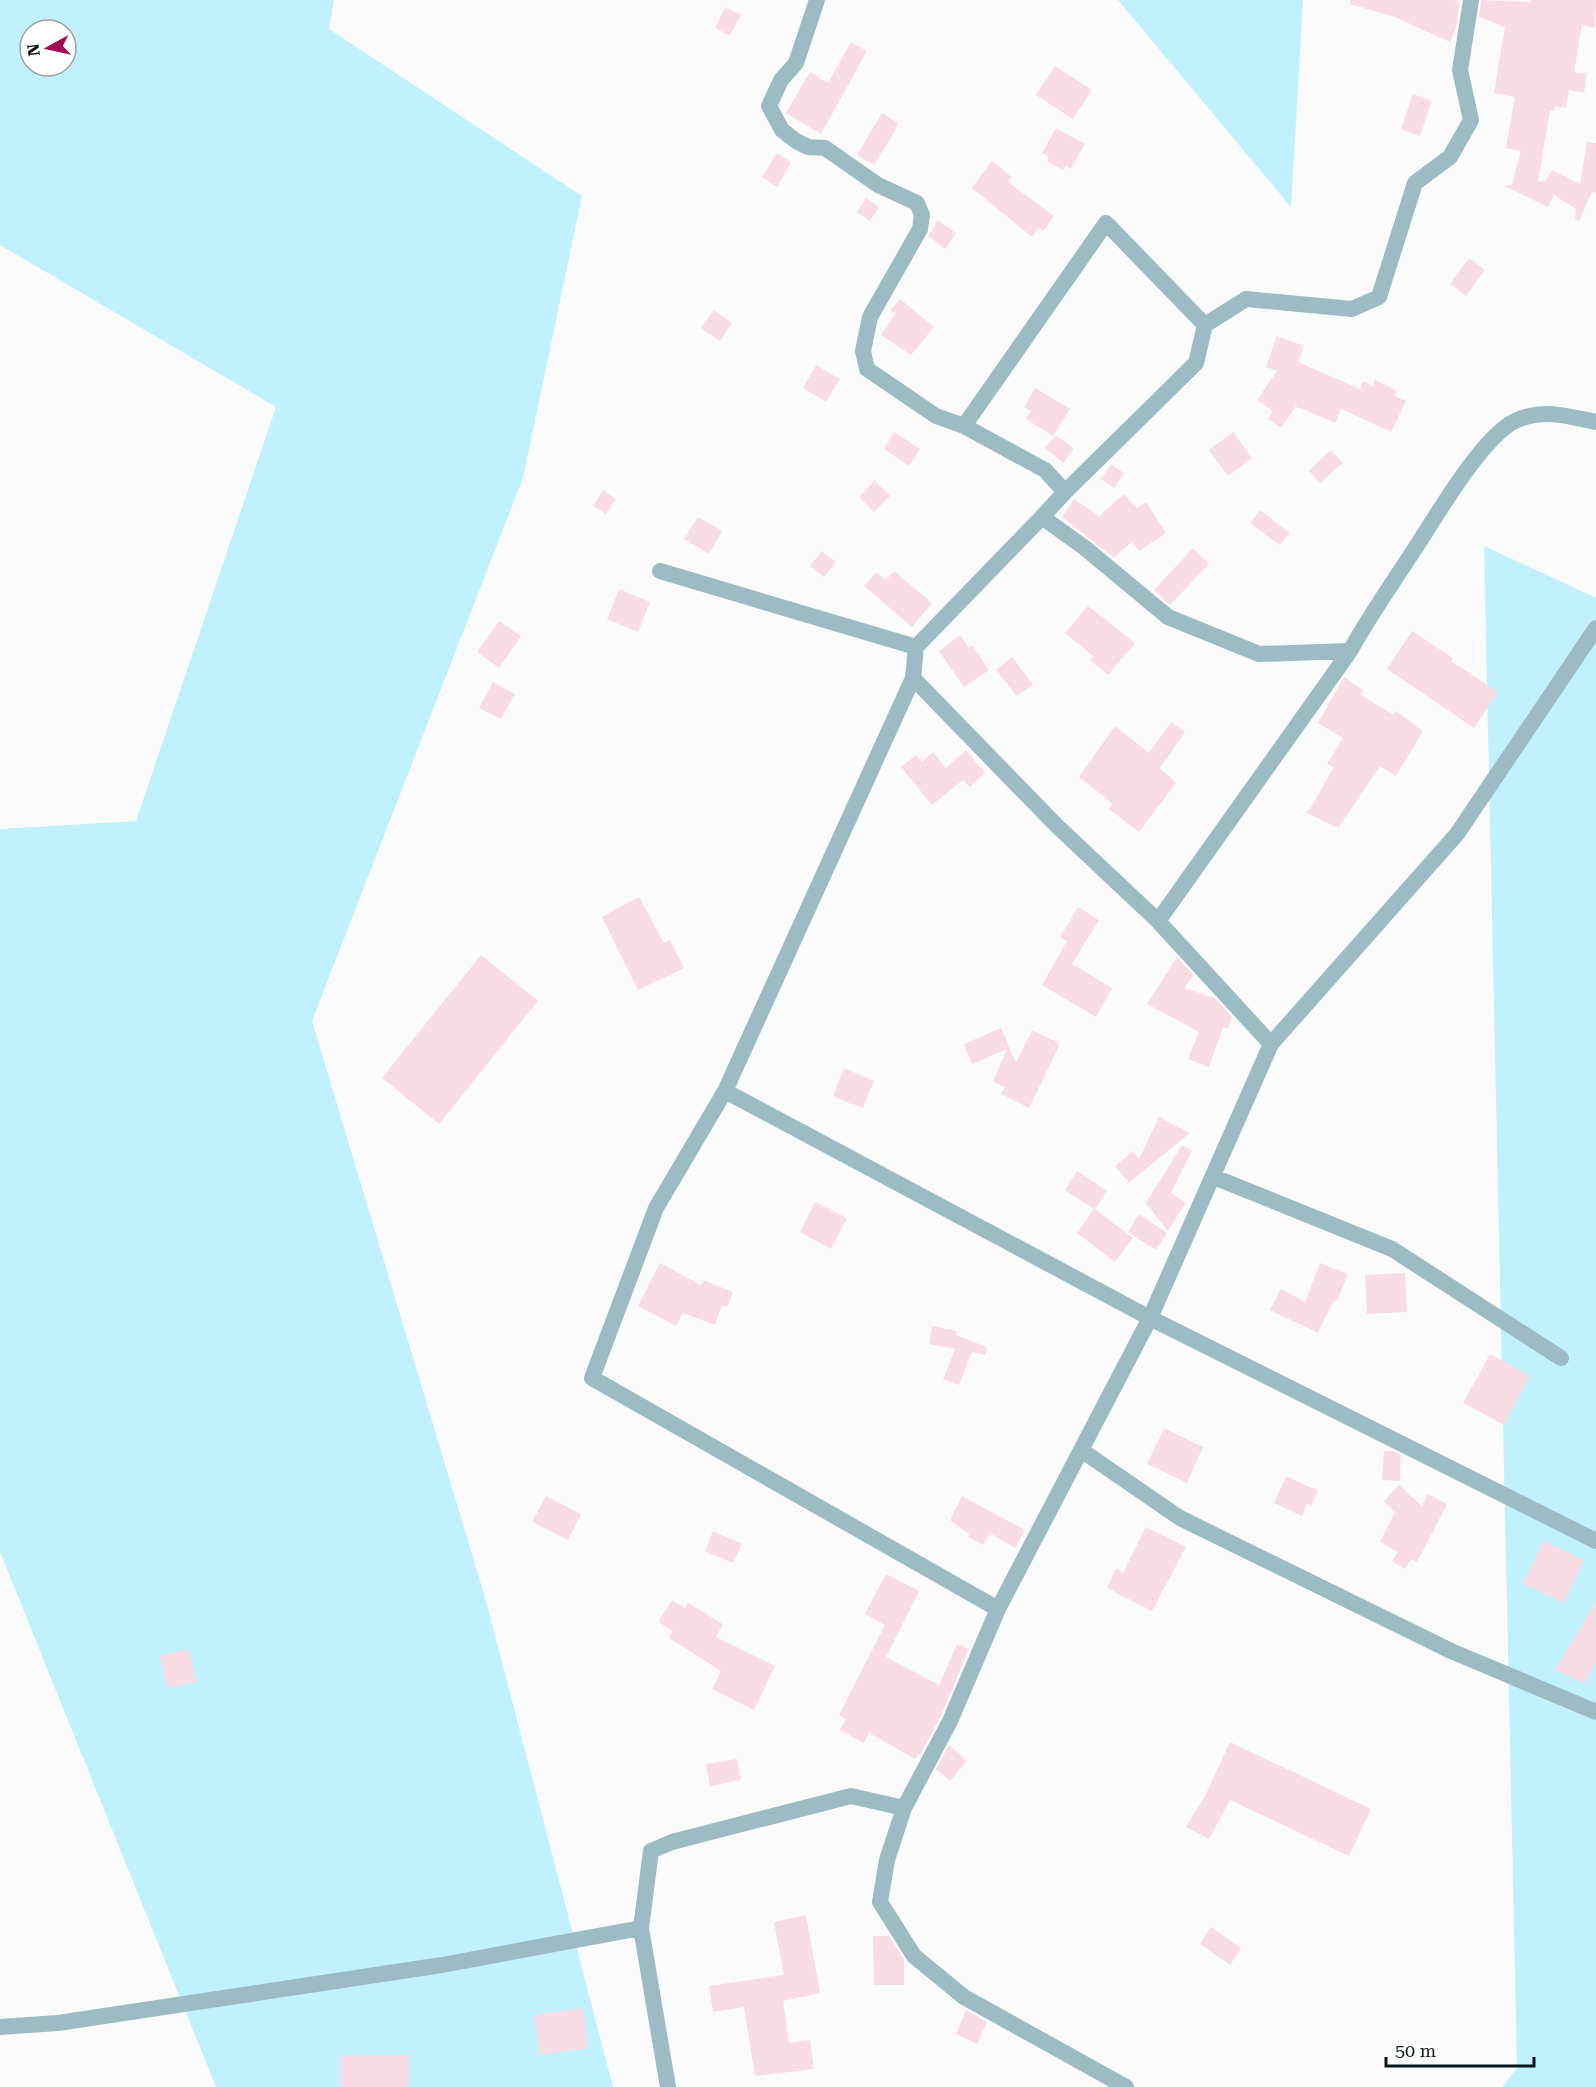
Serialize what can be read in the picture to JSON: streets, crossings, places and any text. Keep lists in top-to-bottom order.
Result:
{
  "scale_bar": "50 m",
  "north": "left"
}
